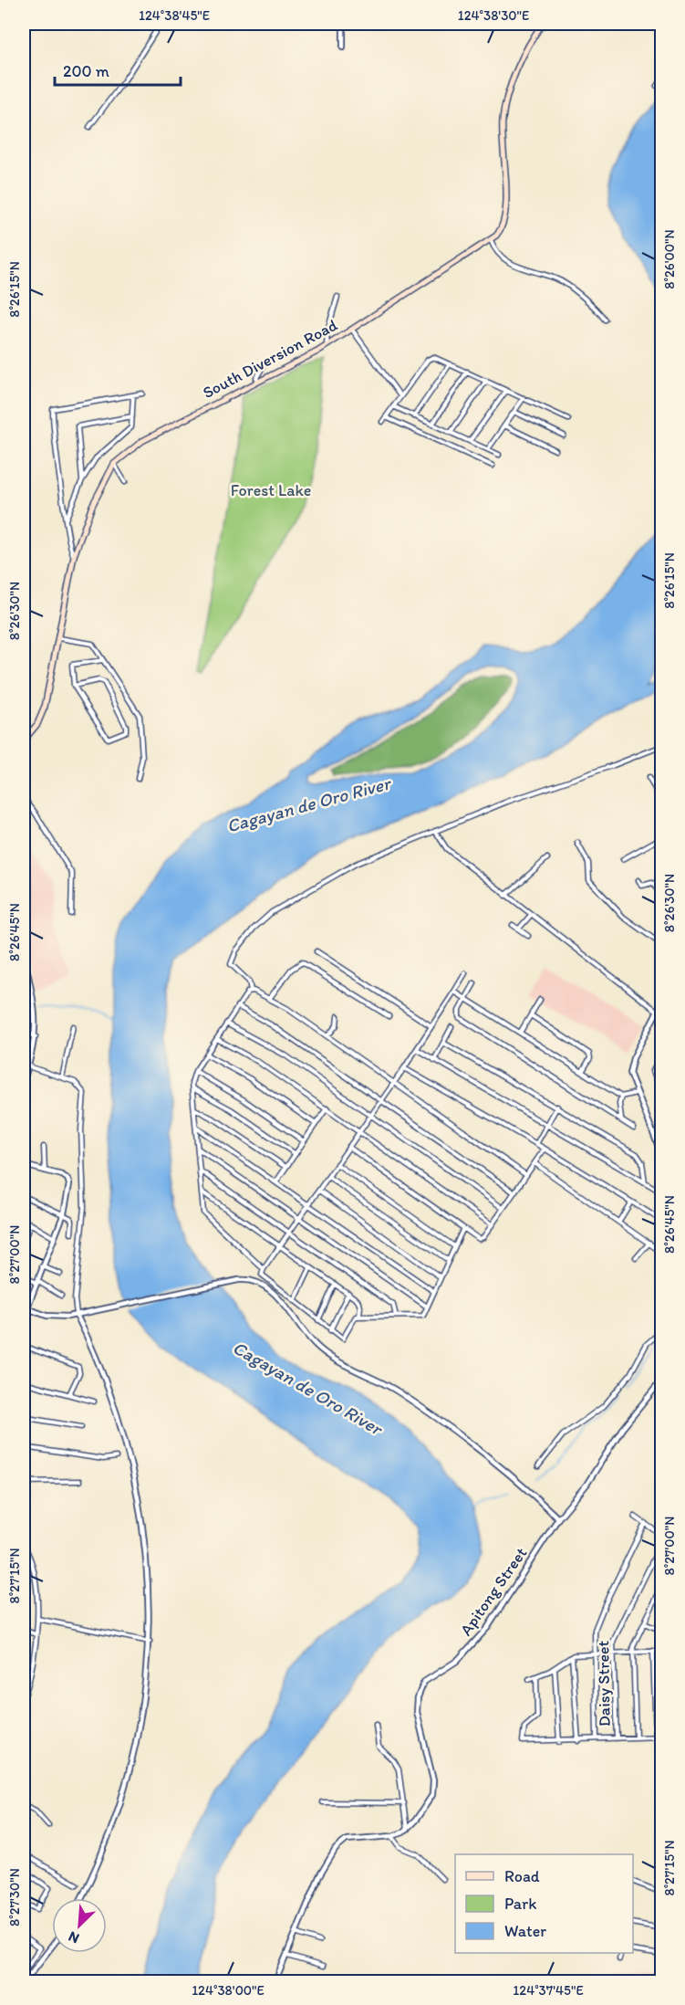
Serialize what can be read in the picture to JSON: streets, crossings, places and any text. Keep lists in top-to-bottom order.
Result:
{
  "streets": {
    "main road": ["South Diversion Road"],
    "street": ["Apitong Street", "Daisy Street"]
  },
  "water": ["Cagayan de Oro River"],
  "parks": ["Forest Lake"],
  "legend": ["Road", "Park", "Water"],
  "scale_bar": "200 m",
  "north": "bottom left",
  "coordinates": [
    "124°38'45\"E",
    "124°38'30\"E",
    "8°26'00\"N",
    "8°26'15\"N",
    "8°26'30\"N",
    "8°26'45\"N",
    "8°27'00\"N",
    "8°27'15\"N",
    "8°27'30\"N",
    "124°38'00\"E",
    "124°37'45\"E"
  ]
}
